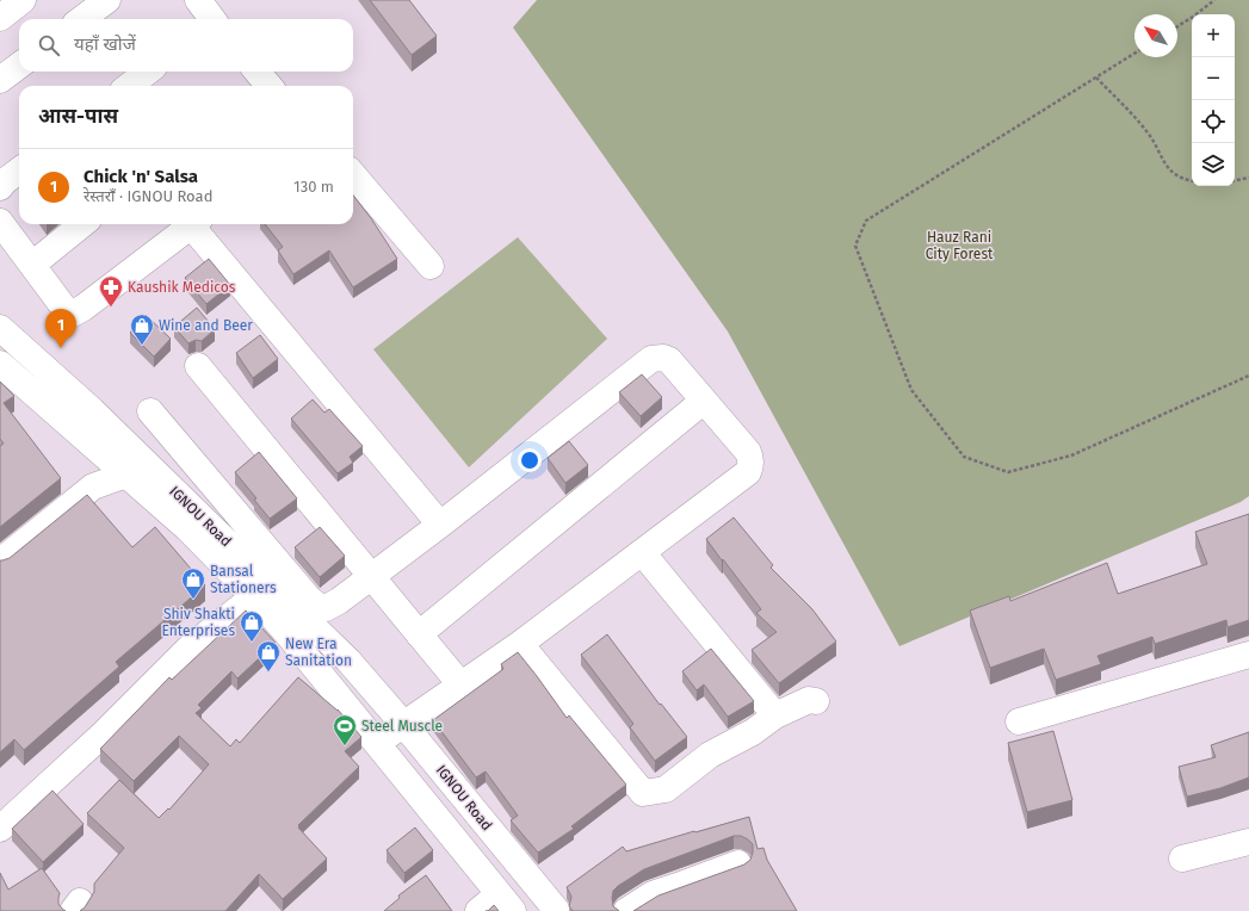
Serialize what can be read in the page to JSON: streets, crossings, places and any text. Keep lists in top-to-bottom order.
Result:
{
  "streets": {
    "street": ["IGNOU Road"]
  },
  "parks": ["Hauz Rani City Forest"],
  "places": {
    "pharmacy": ["Kaushik Medicos"],
    "shop": [
      "Wine and Beer",
      "Bansal Stationers",
      "Shiv Shakti Enterprises",
      "New Era Sanitation"
    ],
    "sports": ["Steel Muscle"]
  },
  "north": "top left",
  "page": {
    "map_buttons": ["+", "−"],
    "search": "यहाँ खोजें",
    "heading": "आस-पास",
    "list": [
      {
        "mark": "1",
        "name": "Chick 'n' Salsa",
        "note": "रेस्तराँ · IGNOU Road",
        "value": "130 m"
      }
    ],
    "pins": "1"
  }
}
